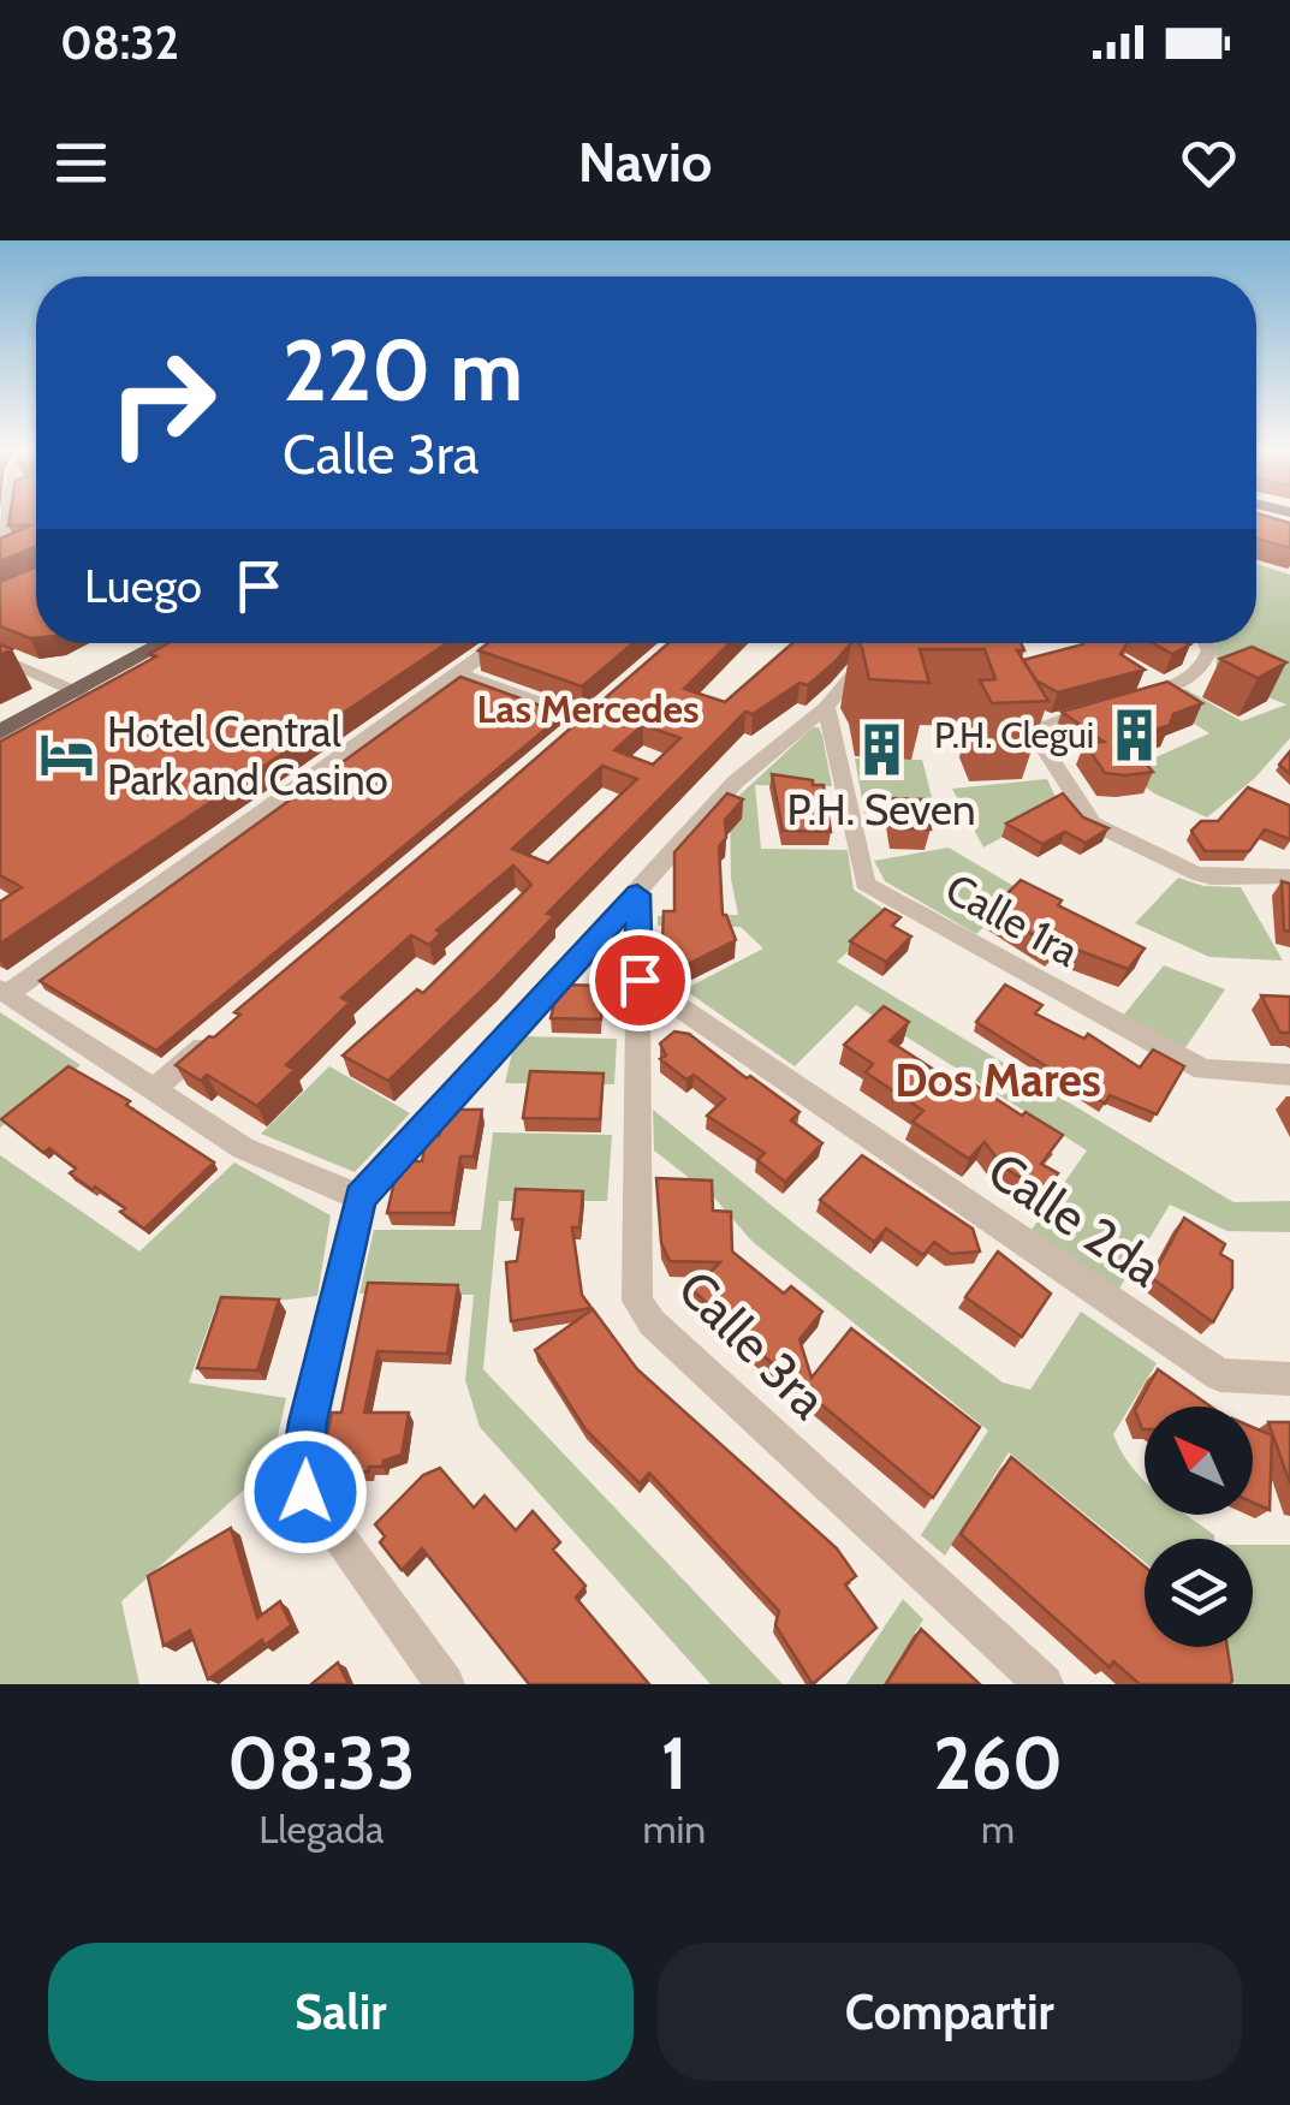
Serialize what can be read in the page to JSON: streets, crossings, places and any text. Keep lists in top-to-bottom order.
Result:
{
  "streets": {
    "street": ["Calle 1ra", "Calle 2da", "Calle 3ra"]
  },
  "crossings": [
    ["Calle 2da", "Calle 3ra"]
  ],
  "districts": ["Las Mercedes", "Dos Mares"],
  "places": {
    "building": ["P.H. Clegui", "P.H. Seven"],
    "hotel": ["Hotel Central Park and Casino"]
  },
  "north": "top left",
  "page": {
    "status": "08:32",
    "header": "Navio",
    "turn": ["220 m", "Calle 3ra"],
    "then": "Luego",
    "eta": [
      "08:33",
      "Llegada",
      "1",
      "min",
      "260",
      "m"
    ],
    "buttons": ["Salir", "Compartir"]
  }
}
